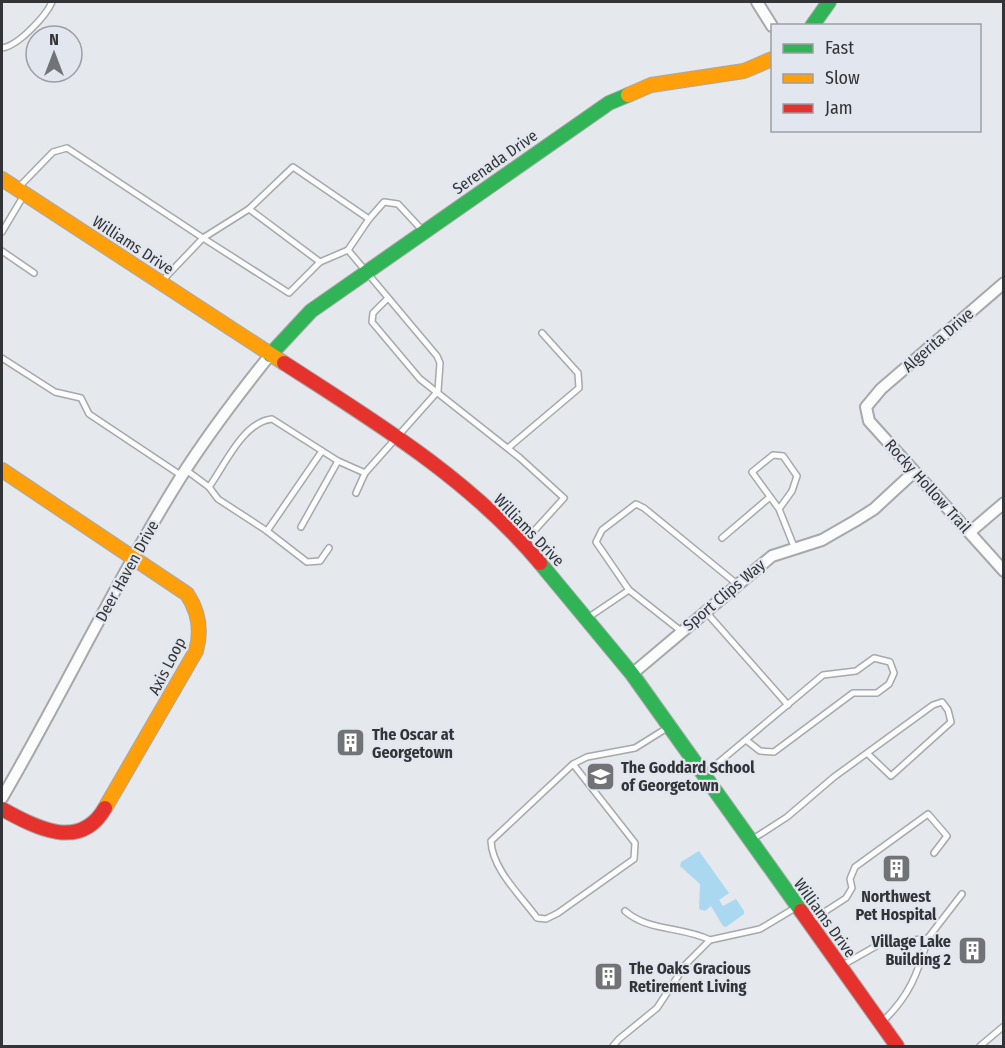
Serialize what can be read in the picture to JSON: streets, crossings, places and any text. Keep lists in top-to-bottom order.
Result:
{
  "streets": {
    "main road": ["Serenada Drive", "Williams Drive", "Axis Loop"],
    "street": [
      "Algerita Drive",
      "Rocky Hollow Trail",
      "Deer Haven Drive",
      "Sport Clips Way"
    ]
  },
  "crossings": [
    ["Serenada Drive", "Williams Drive"],
    ["Serenada Drive", "Deer Haven Drive"],
    ["Williams Drive", "Deer Haven Drive"],
    ["Williams Drive", "Sport Clips Way"],
    ["Algerita Drive", "Rocky Hollow Trail"],
    ["Rocky Hollow Trail", "Sport Clips Way"],
    ["Deer Haven Drive", "Axis Loop"]
  ],
  "places": {
    "building": [
      "The Oscar at Georgetown",
      "Northwest Pet Hospital",
      "Village Lake Building 2",
      "The Oaks Gracious Retirement Living"
    ],
    "school or university": ["The Goddard School of Georgetown"]
  },
  "legend": ["Fast", "Slow", "Jam"],
  "north": "top"
}
